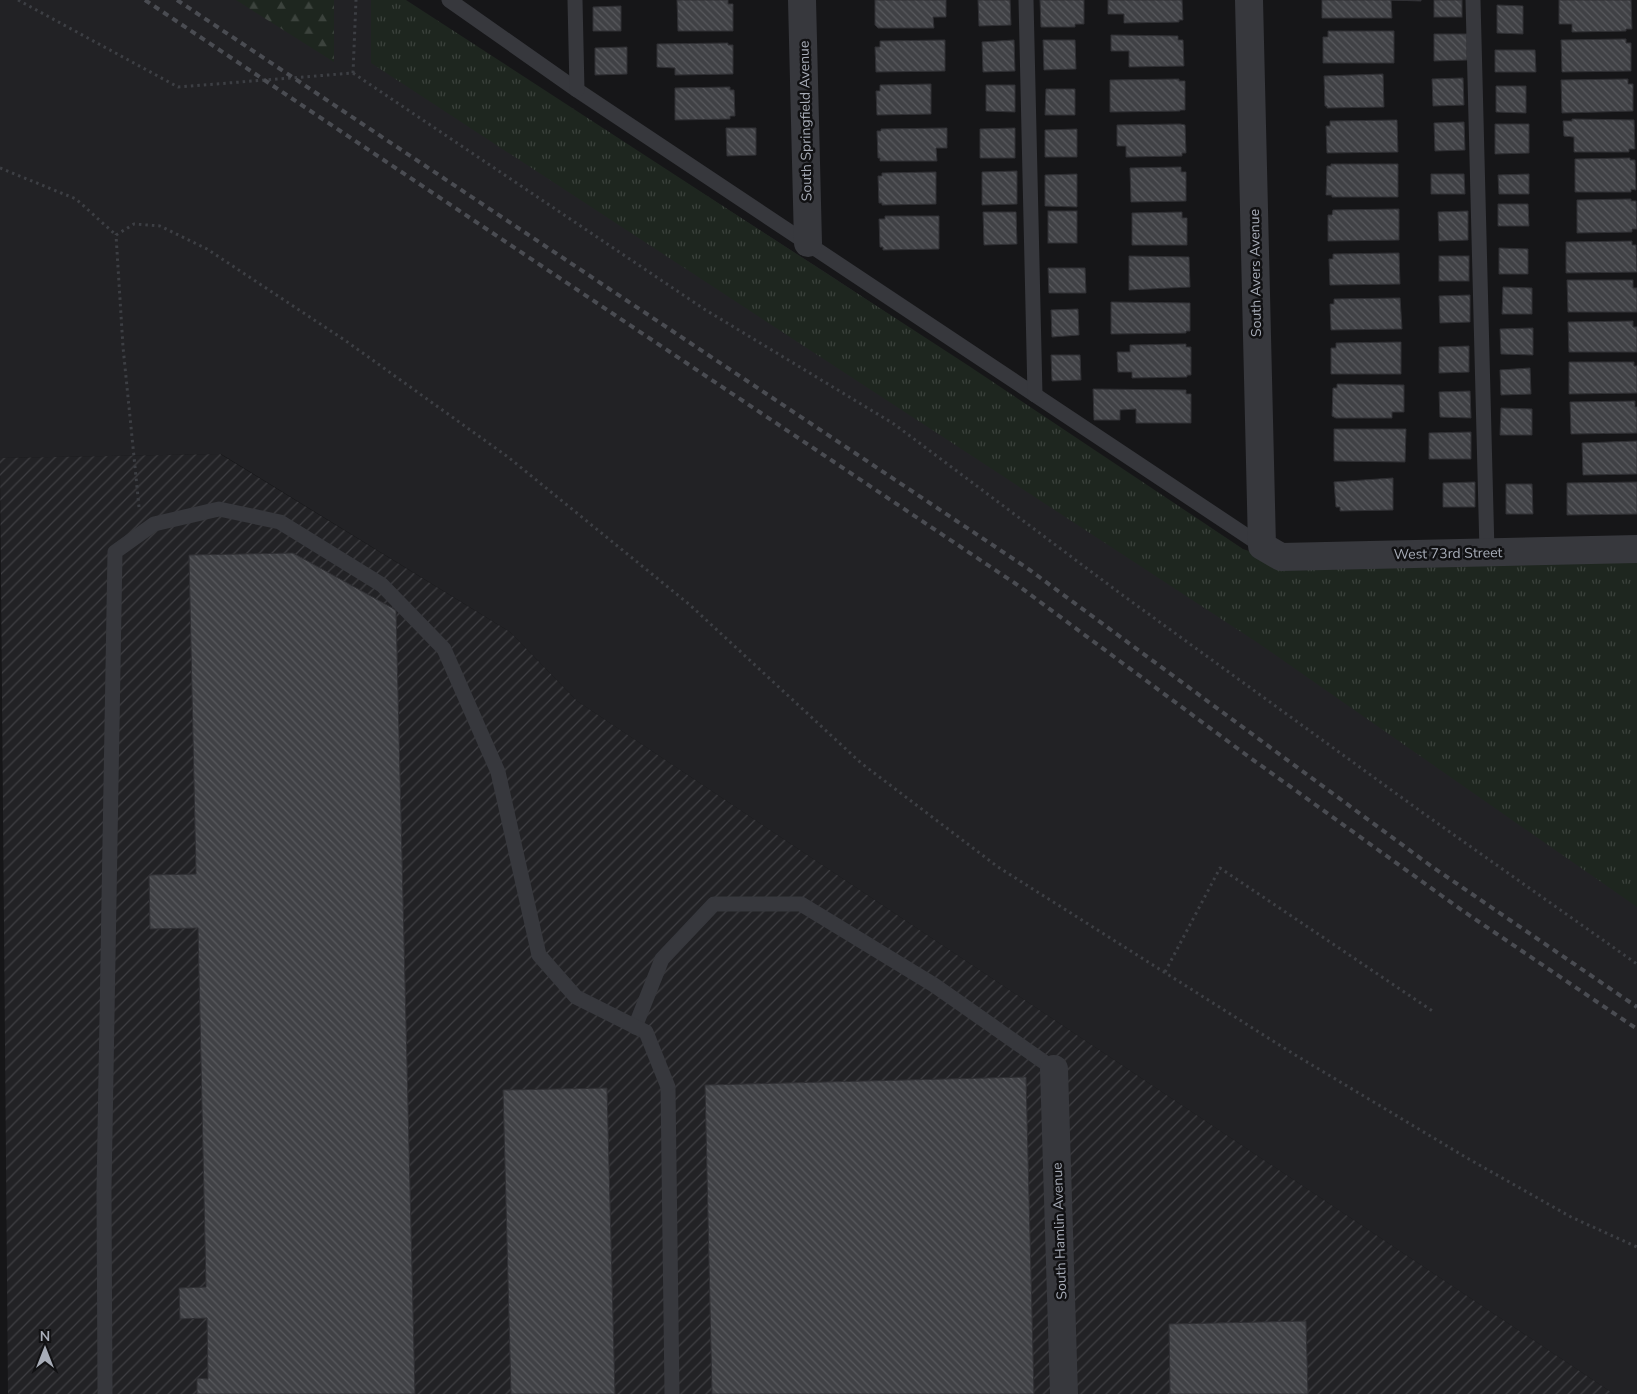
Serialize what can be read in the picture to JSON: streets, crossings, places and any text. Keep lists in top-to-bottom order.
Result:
{
  "streets": {
    "street": [
      "South Springfield Avenue",
      "South Avers Avenue",
      "West 73rd Street",
      "South Hamlin Avenue"
    ]
  },
  "crossings": [
    ["South Avers Avenue", "West 73rd Street"]
  ],
  "north": "top"
}
